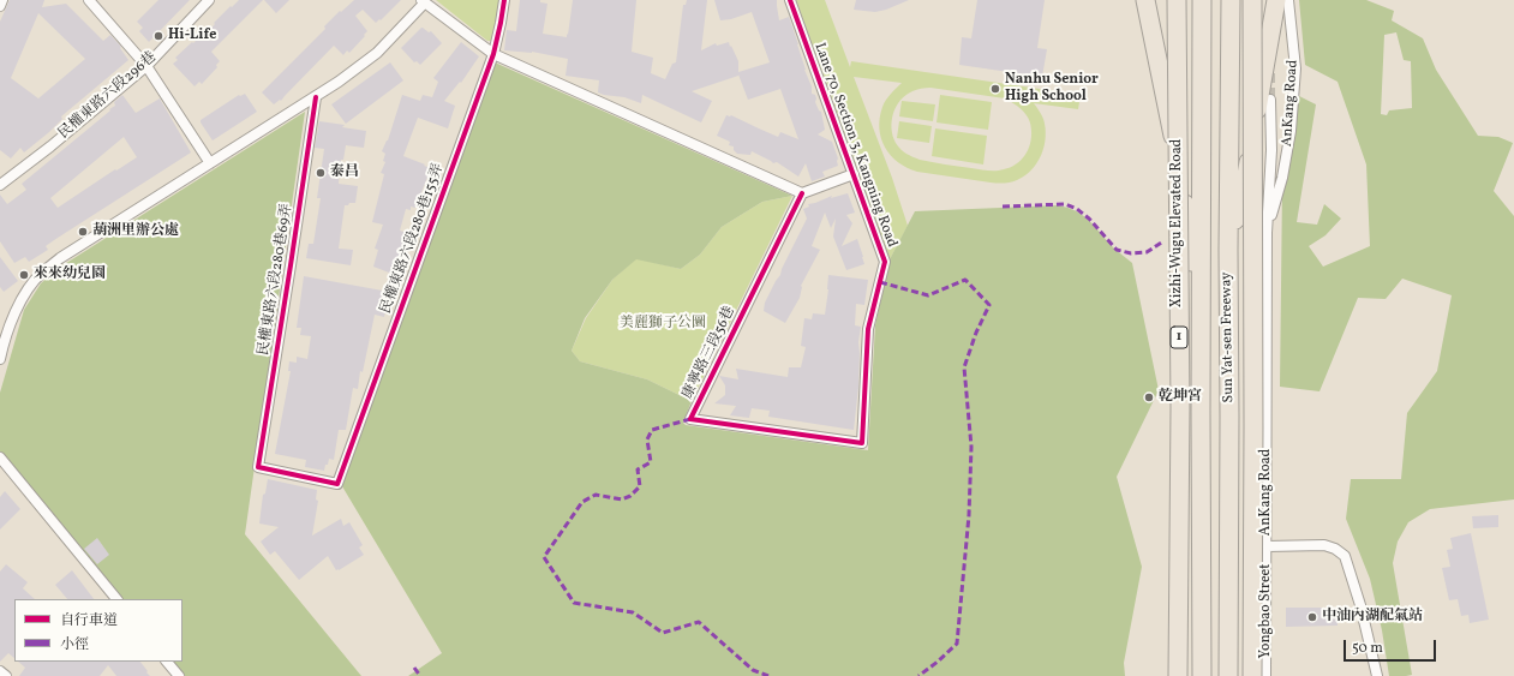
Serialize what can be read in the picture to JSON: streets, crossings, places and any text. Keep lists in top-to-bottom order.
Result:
{
  "streets": {
    "highway": ["Xizhi-Wugu Elevated Road", "1", "Sun Yat-sen Freeway"],
    "street": [
      "民權東路六段296巷",
      "AnKang Road",
      "Lane 70, Section 3, Kangning Road",
      "民權東路六段280巷155弄",
      "民權東路六段280巷69弄",
      "康寧路三段56巷",
      "Yongbao Street"
    ]
  },
  "crossings": [
    ["AnKang Road", "Yongbao Street"],
    ["Lane 70, Section 3, Kangning Road", "康寧路三段56巷"],
    ["民權東路六段280巷155弄", "民權東路六段280巷69弄"]
  ],
  "parks": ["美麗獅子公圜"],
  "places": [
    "Hi-Life",
    "Nanhu Senior High School",
    "泰昌",
    "葫洲里辦公處",
    "來來幼兒園",
    "乾坤宮",
    "中油內湖配氣站"
  ],
  "legend": ["自行車道", "小徑"],
  "scale_bar": "50 m"
}
